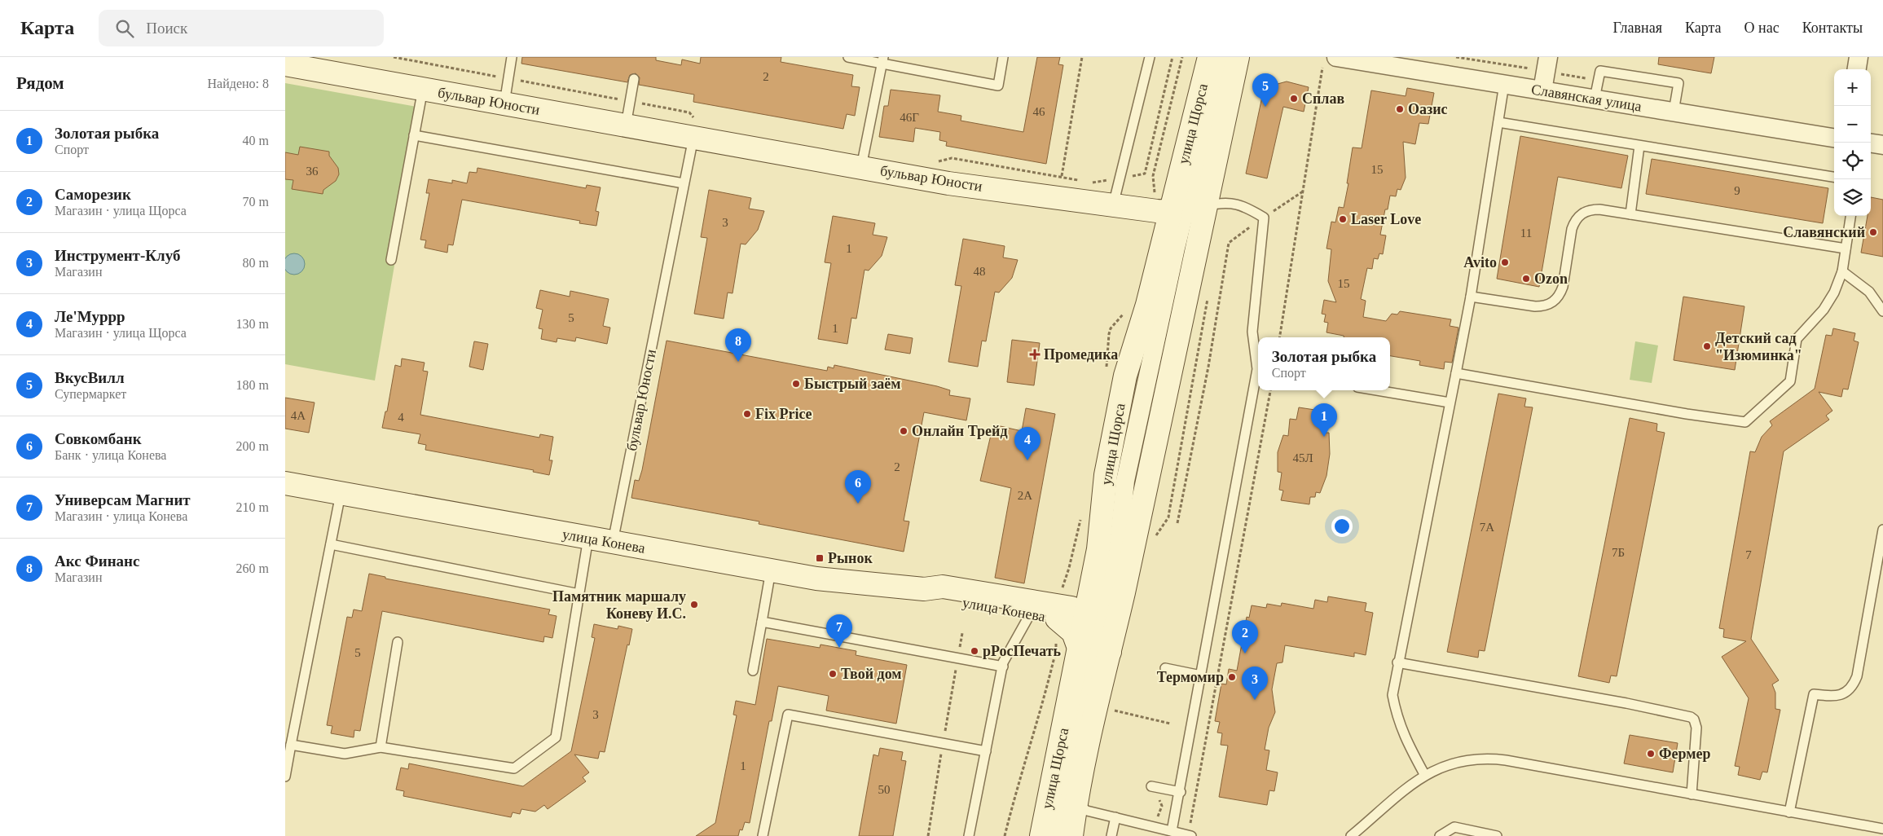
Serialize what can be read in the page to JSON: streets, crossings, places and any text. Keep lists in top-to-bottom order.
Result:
{
  "streets": {
    "street": [
      "Славянская улица",
      "бульвар Юности",
      "улица Щорса",
      "улица Конева"
    ]
  },
  "crossings": [
    ["бульвар Юности", "улица Щорса"],
    ["бульвар Юности", "улица Конева"],
    ["улица Щорса", "улица Конева"]
  ],
  "places": {
    "other": [
      "Сплав",
      "Оазис",
      "Laser Love",
      "Славянский",
      "Avito",
      "Ozon",
      "Детский сад \"Изюминка\"",
      "Быстрый заём",
      "Fix Price",
      "Онлайн Трейд",
      "Памятник маршалу Коневу И.С.",
      "рРосПечать",
      "Твой дом",
      "Термомир",
      "Фермер"
    ],
    "health": ["Промедика"],
    "transit": ["Рынок"]
  },
  "house_numbers": [
    "2",
    "46",
    "46Г",
    "15",
    "36",
    "9",
    "3",
    "11",
    "1",
    "48",
    "15",
    "5",
    "1",
    "4А",
    "4",
    "45Л",
    "2",
    "2А",
    "7А",
    "7Б",
    "7",
    "5",
    "3",
    "1",
    "50"
  ],
  "page": {
    "header": "Карта",
    "search": "Поиск",
    "nav": [
      "Главная",
      "Карта",
      "О нас",
      "Контакты"
    ],
    "heading": ["Рядом", "Найдено: 8"],
    "map_buttons": ["+", "−"],
    "pins": [
      "5",
      "8",
      "1",
      "4",
      "6",
      "7",
      "2",
      "3"
    ],
    "list": [
      {
        "mark": "1",
        "name": "Золотая рыбка",
        "note": "Спорт",
        "value": "40 m"
      },
      {
        "mark": "2",
        "name": "Саморезик",
        "note": "Магазин · улица Щорса",
        "value": "70 m"
      },
      {
        "mark": "3",
        "name": "Инструмент-Клуб",
        "note": "Магазин",
        "value": "80 m"
      },
      {
        "mark": "4",
        "name": "Ле'Муррр",
        "note": "Магазин · улица Щорса",
        "value": "130 m"
      },
      {
        "mark": "5",
        "name": "ВкусВилл",
        "note": "Супермаркет",
        "value": "180 m"
      },
      {
        "mark": "6",
        "name": "Совкомбанк",
        "note": "Банк · улица Конева",
        "value": "200 m"
      },
      {
        "mark": "7",
        "name": "Универсам Магнит",
        "note": "Магазин · улица Конева",
        "value": "210 m"
      },
      {
        "mark": "8",
        "name": "Акс Финанс",
        "note": "Магазин",
        "value": "260 m"
      }
    ],
    "popup": ["Золотая рыбка", "Спорт"]
  }
}
